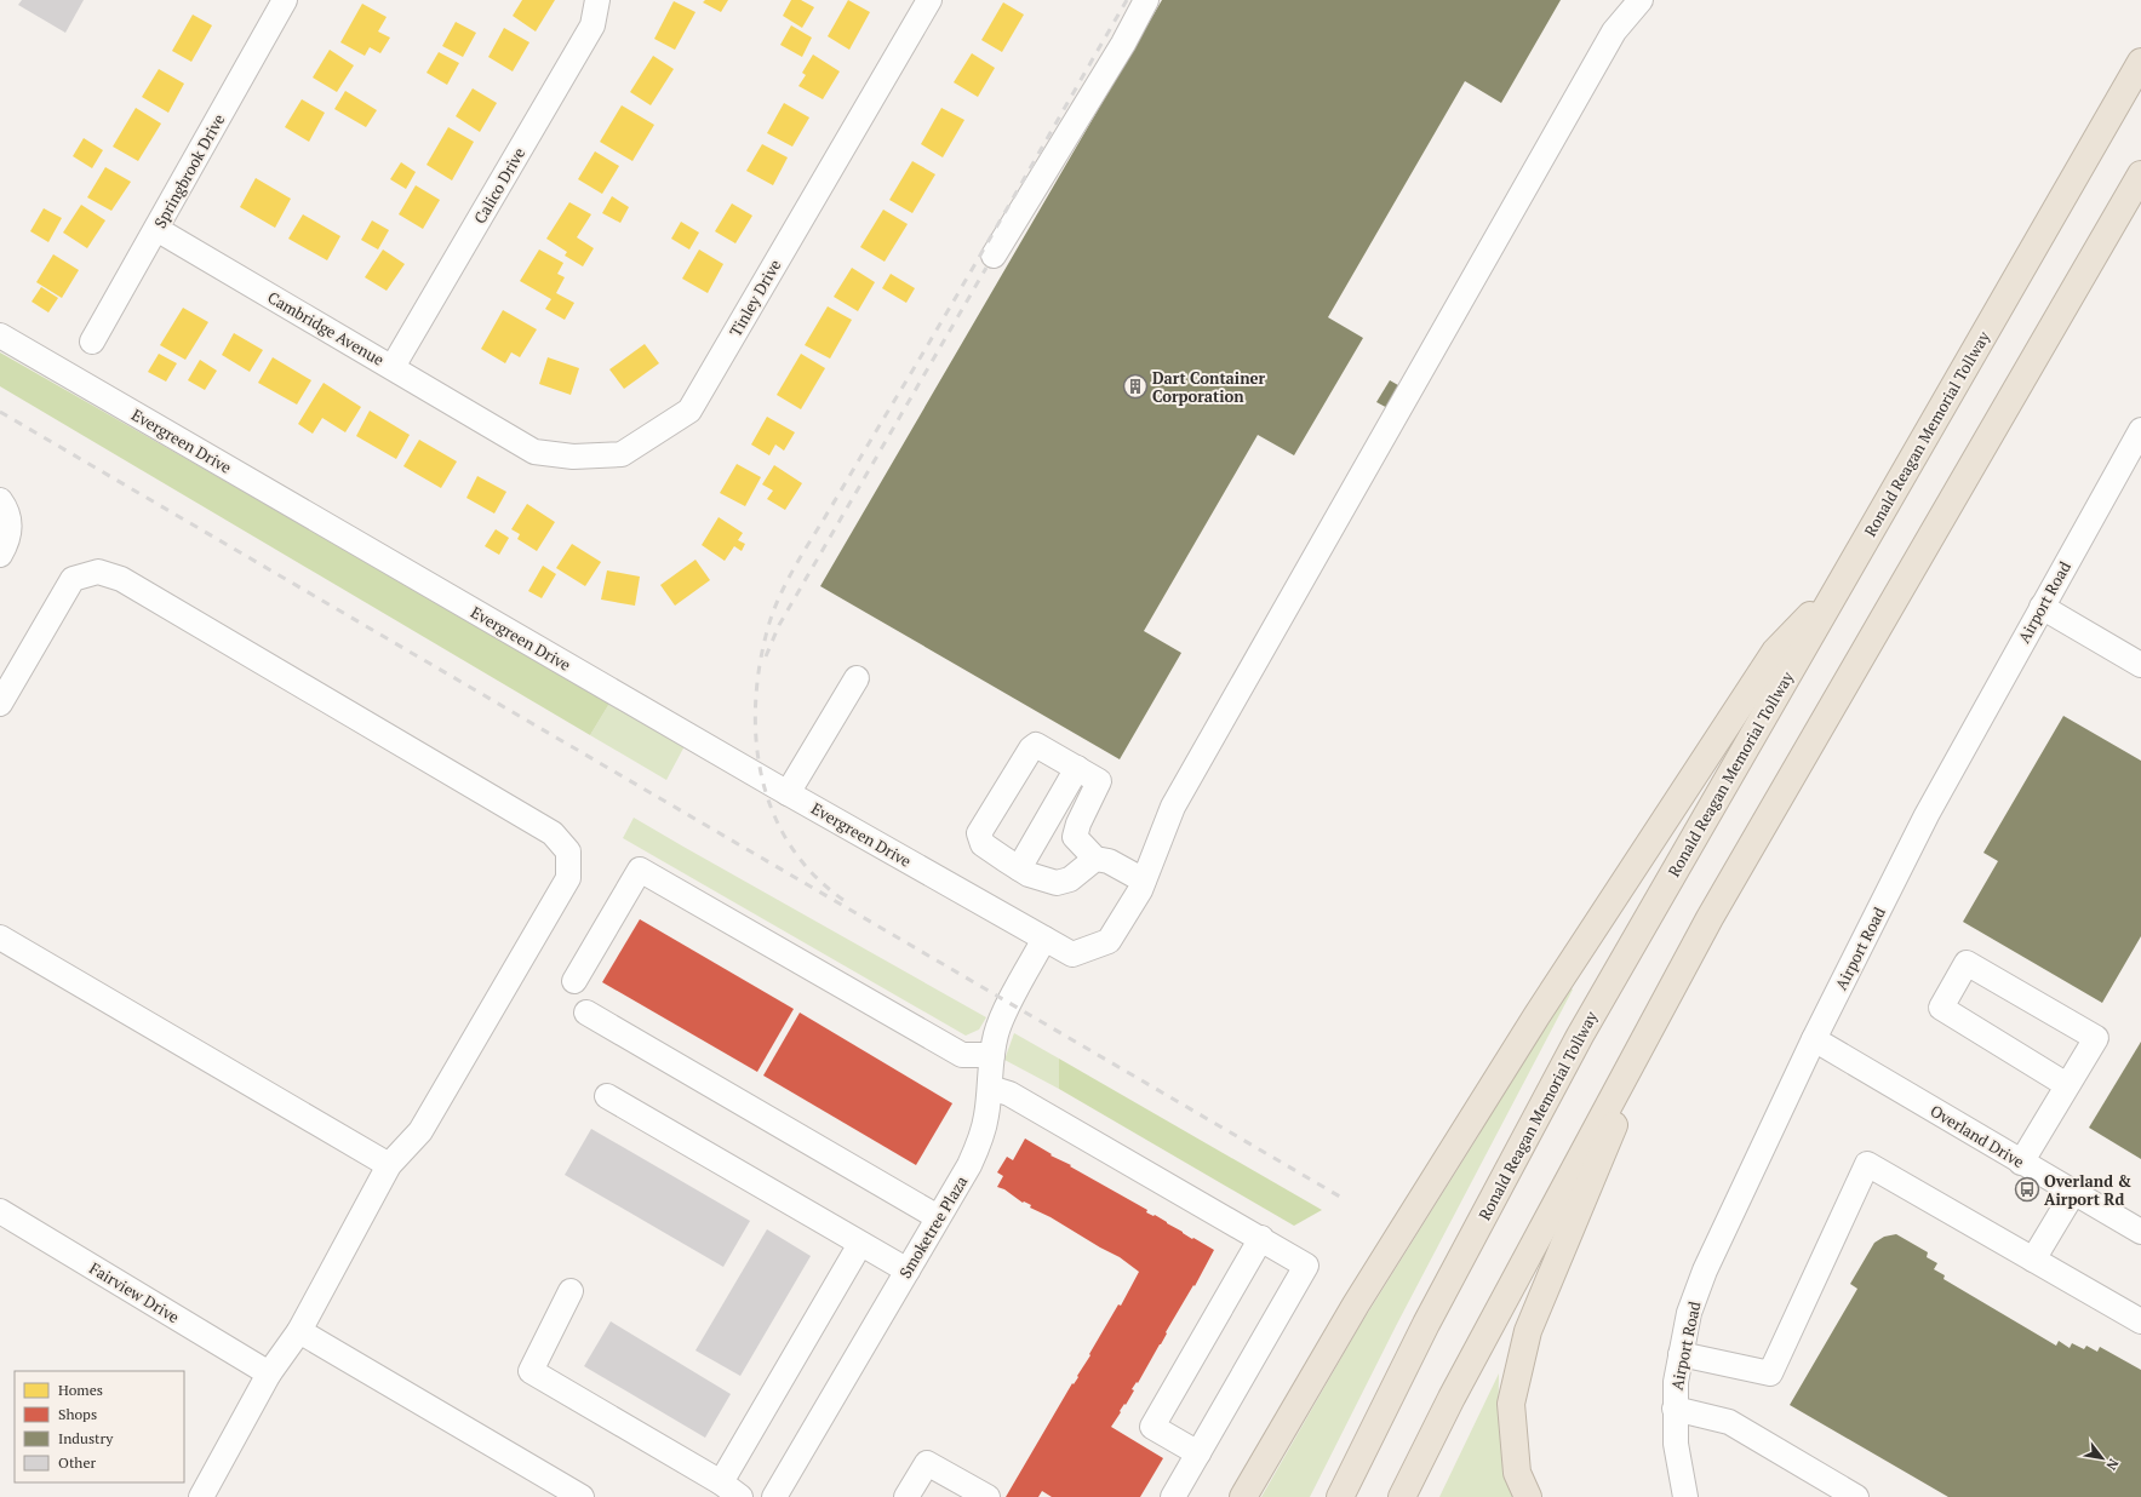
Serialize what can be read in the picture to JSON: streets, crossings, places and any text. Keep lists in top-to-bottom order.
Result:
{
  "streets": {
    "highway": ["Ronald Reagan Memorial Tollway"],
    "street": [
      "Springbrook Drive",
      "Calico Drive",
      "Tinley Drive",
      "Cambridge Avenue",
      "Evergreen Drive",
      "Airport Road",
      "Overland Drive",
      "Smoketree Plaza",
      "Fairview Drive"
    ]
  },
  "crossings": [
    ["Springbrook Drive", "Cambridge Avenue"],
    ["Calico Drive", "Cambridge Avenue"],
    ["Tinley Drive", "Cambridge Avenue"],
    ["Evergreen Drive", "Smoketree Plaza"],
    ["Airport Road", "Overland Drive"]
  ],
  "places": {
    "building": ["Dart Container Corporation"],
    "bus stop": ["Overland & Airport Rd"]
  },
  "legend": [
    "Homes",
    "Shops",
    "Industry",
    "Other"
  ],
  "north": "bottom right"
}
